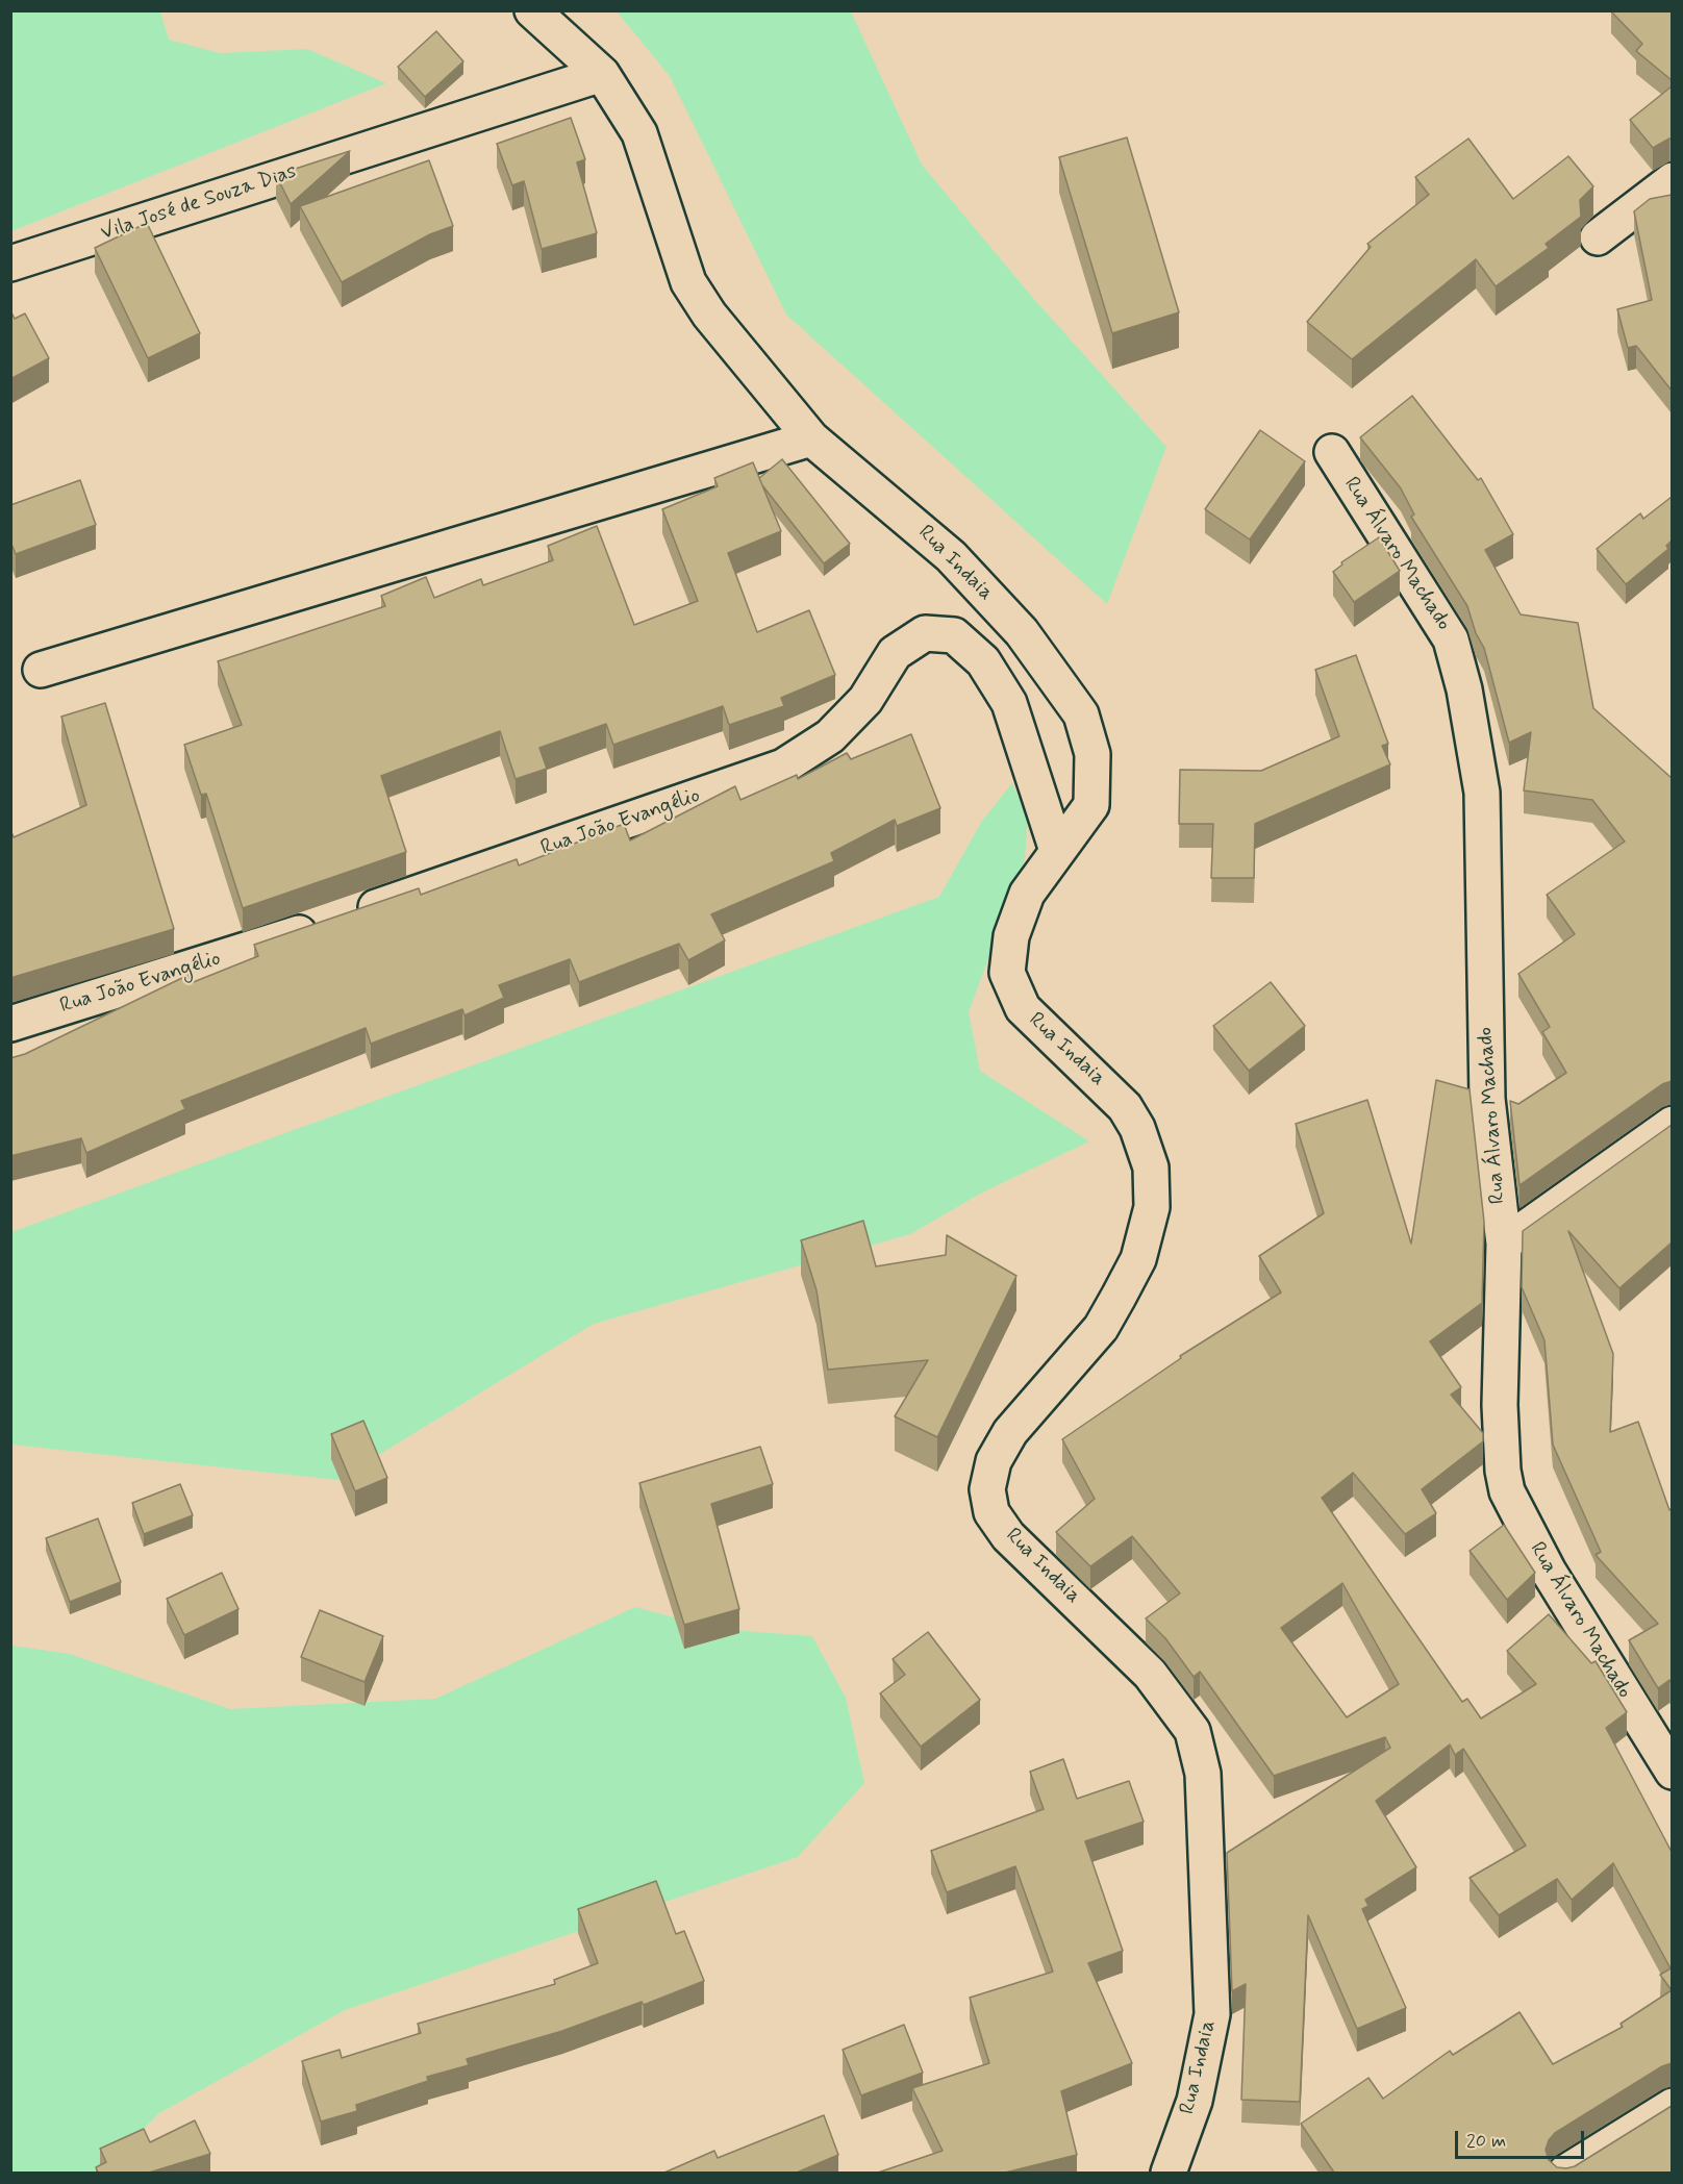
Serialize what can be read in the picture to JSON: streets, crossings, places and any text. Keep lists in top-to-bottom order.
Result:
{
  "streets": {
    "street": [
      "Vila José de Souza Dias",
      "Rua Álvaro Machado",
      "Rua Indaia",
      "Rua João Evangélio"
    ]
  },
  "crossings": [
    ["Vila José de Souza Dias", "Rua Indaia"],
    ["Rua Indaia", "Rua João Evangélio"]
  ],
  "scale_bar": "20 m"
}
